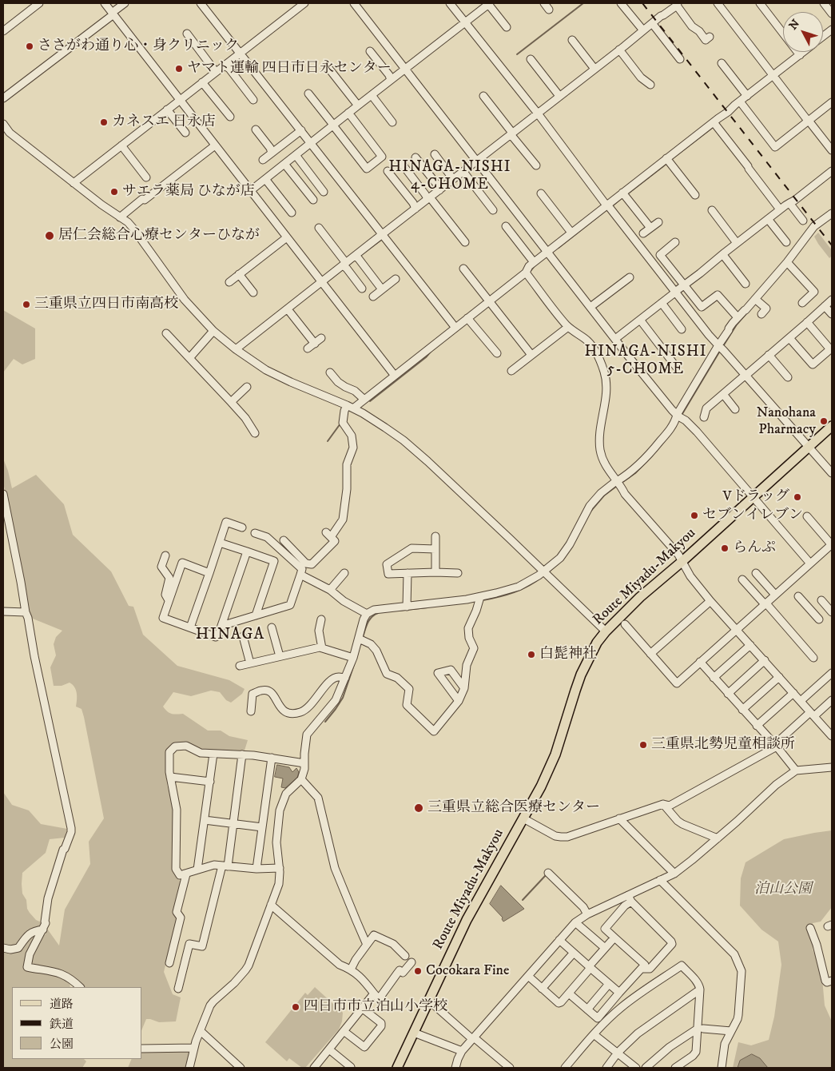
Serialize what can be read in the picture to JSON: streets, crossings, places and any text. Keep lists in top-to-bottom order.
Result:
{
  "streets": {
    "main road": ["Route Miyadu-Makyou"]
  },
  "districts": ["HINAGA-NISHI 4-CHOME", "HINAGA-NISHI 5-CHOME", "HINAGA"],
  "parks": ["泊山公園"],
  "places": [
    "ささがわ通り心・身クリニック",
    "ヤマト運輸 四日市日永センター",
    "カネスエ 日永店",
    "サエラ薬局 ひなが店",
    "居仁会総合心療センターひなが",
    "三重県立四日市南高校",
    "Nanohana Pharmacy",
    "Vドラッグ",
    "セブンイレブン",
    "らんぷ",
    "白髭神社",
    "三重県北勢児童相談所",
    "三重県立総合医療センター",
    "Cocokara Fine",
    "四日市市立泊山小学校"
  ],
  "legend": ["道路", "鉄道", "公園"],
  "north": "top left"
}
